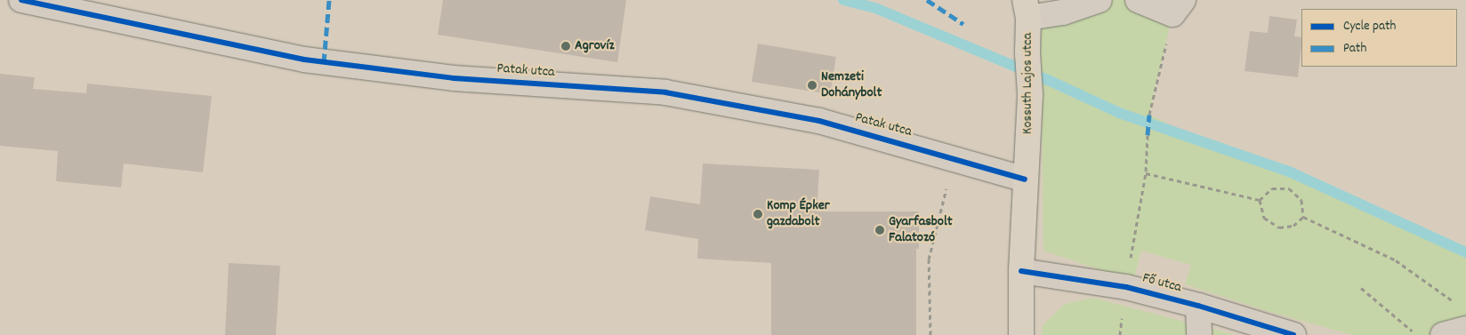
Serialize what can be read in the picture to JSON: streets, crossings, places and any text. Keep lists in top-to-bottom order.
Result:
{
  "streets": {
    "main road": ["Kossuth Lajos utca"],
    "street": ["Patak utca", "Fő utca"]
  },
  "crossings": [
    ["Patak utca", "Kossuth Lajos utca"],
    ["Kossuth Lajos utca", "Fő utca"]
  ],
  "places": [
    "Agrovíz",
    "Nemzeti Dohánybolt",
    "Komp Épker gazdabolt",
    "Gyarfasbolt Falatozó"
  ],
  "legend": ["Cycle path", "Path"]
}
